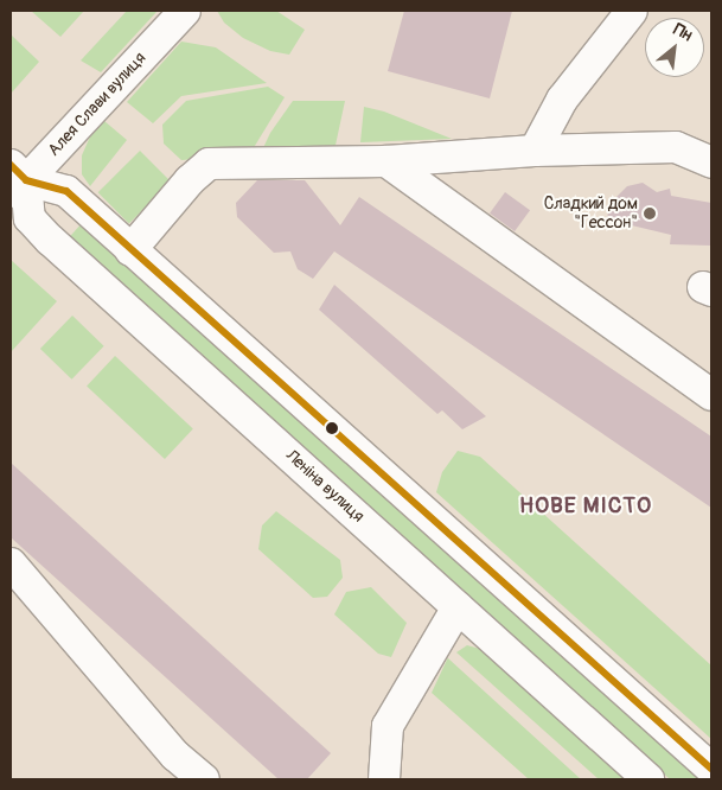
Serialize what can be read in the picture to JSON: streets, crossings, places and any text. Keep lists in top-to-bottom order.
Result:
{
  "streets": {
    "street": ["Алея Слави вулиця", "Леніна вулиця"]
  },
  "crossings": [
    ["Алея Слави вулиця", "Леніна вулиця"]
  ],
  "districts": ["НОВЕ МІСТО"],
  "places": ["Сладкий дом \"Гессон\""],
  "north": "top right"
}
